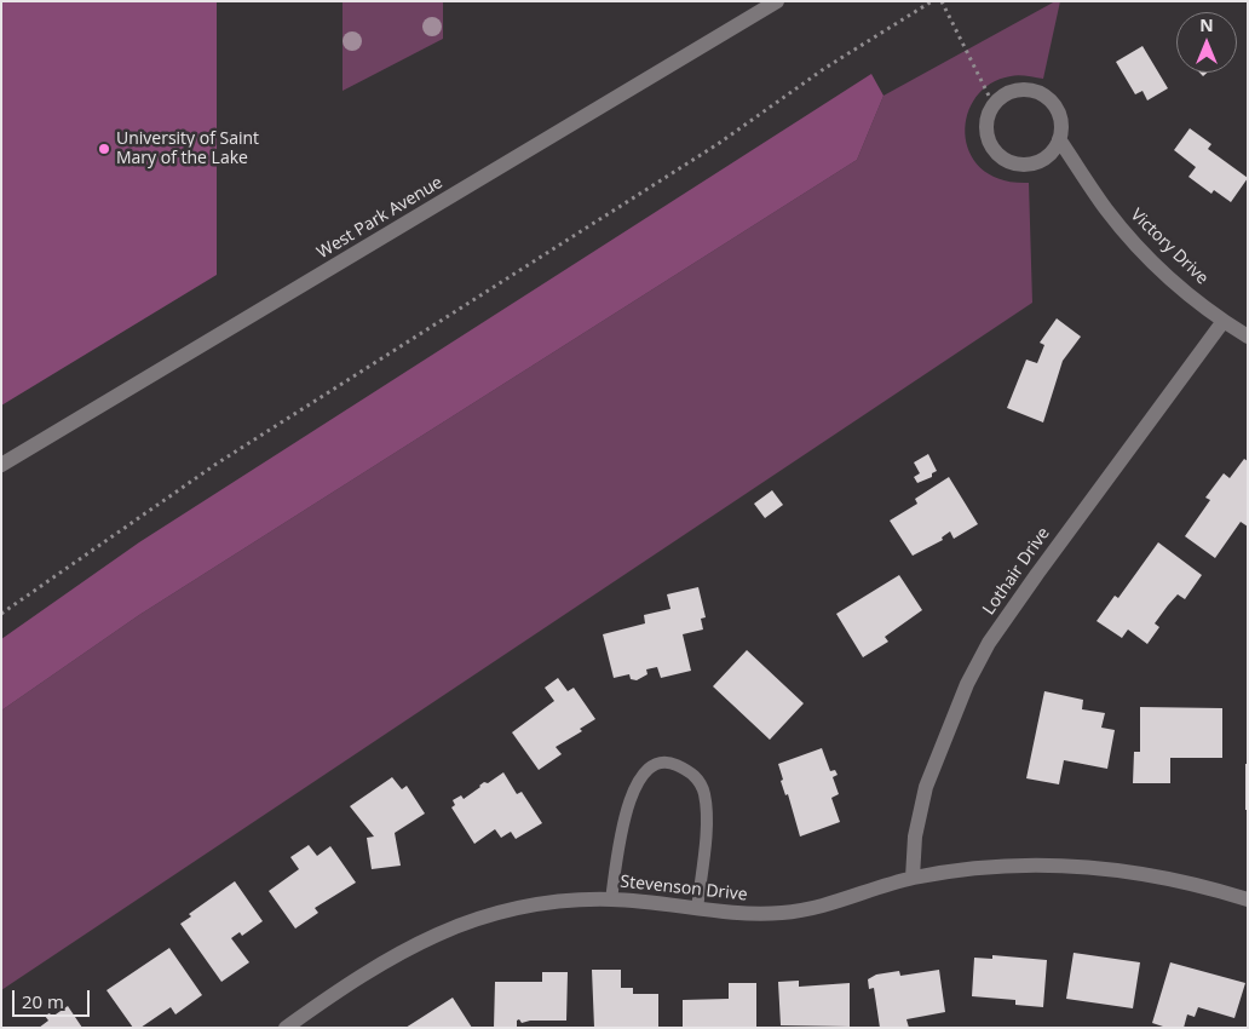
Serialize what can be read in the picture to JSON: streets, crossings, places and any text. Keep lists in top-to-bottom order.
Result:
{
  "streets": {
    "street": [
      "West Park Avenue",
      "Victory Drive",
      "Lothair Drive",
      "Stevenson Drive"
    ]
  },
  "crossings": [
    ["Victory Drive", "Lothair Drive"],
    ["Lothair Drive", "Stevenson Drive"]
  ],
  "places": ["University of Saint Mary of the Lake"],
  "scale_bar": "20 m",
  "north": "top"
}
